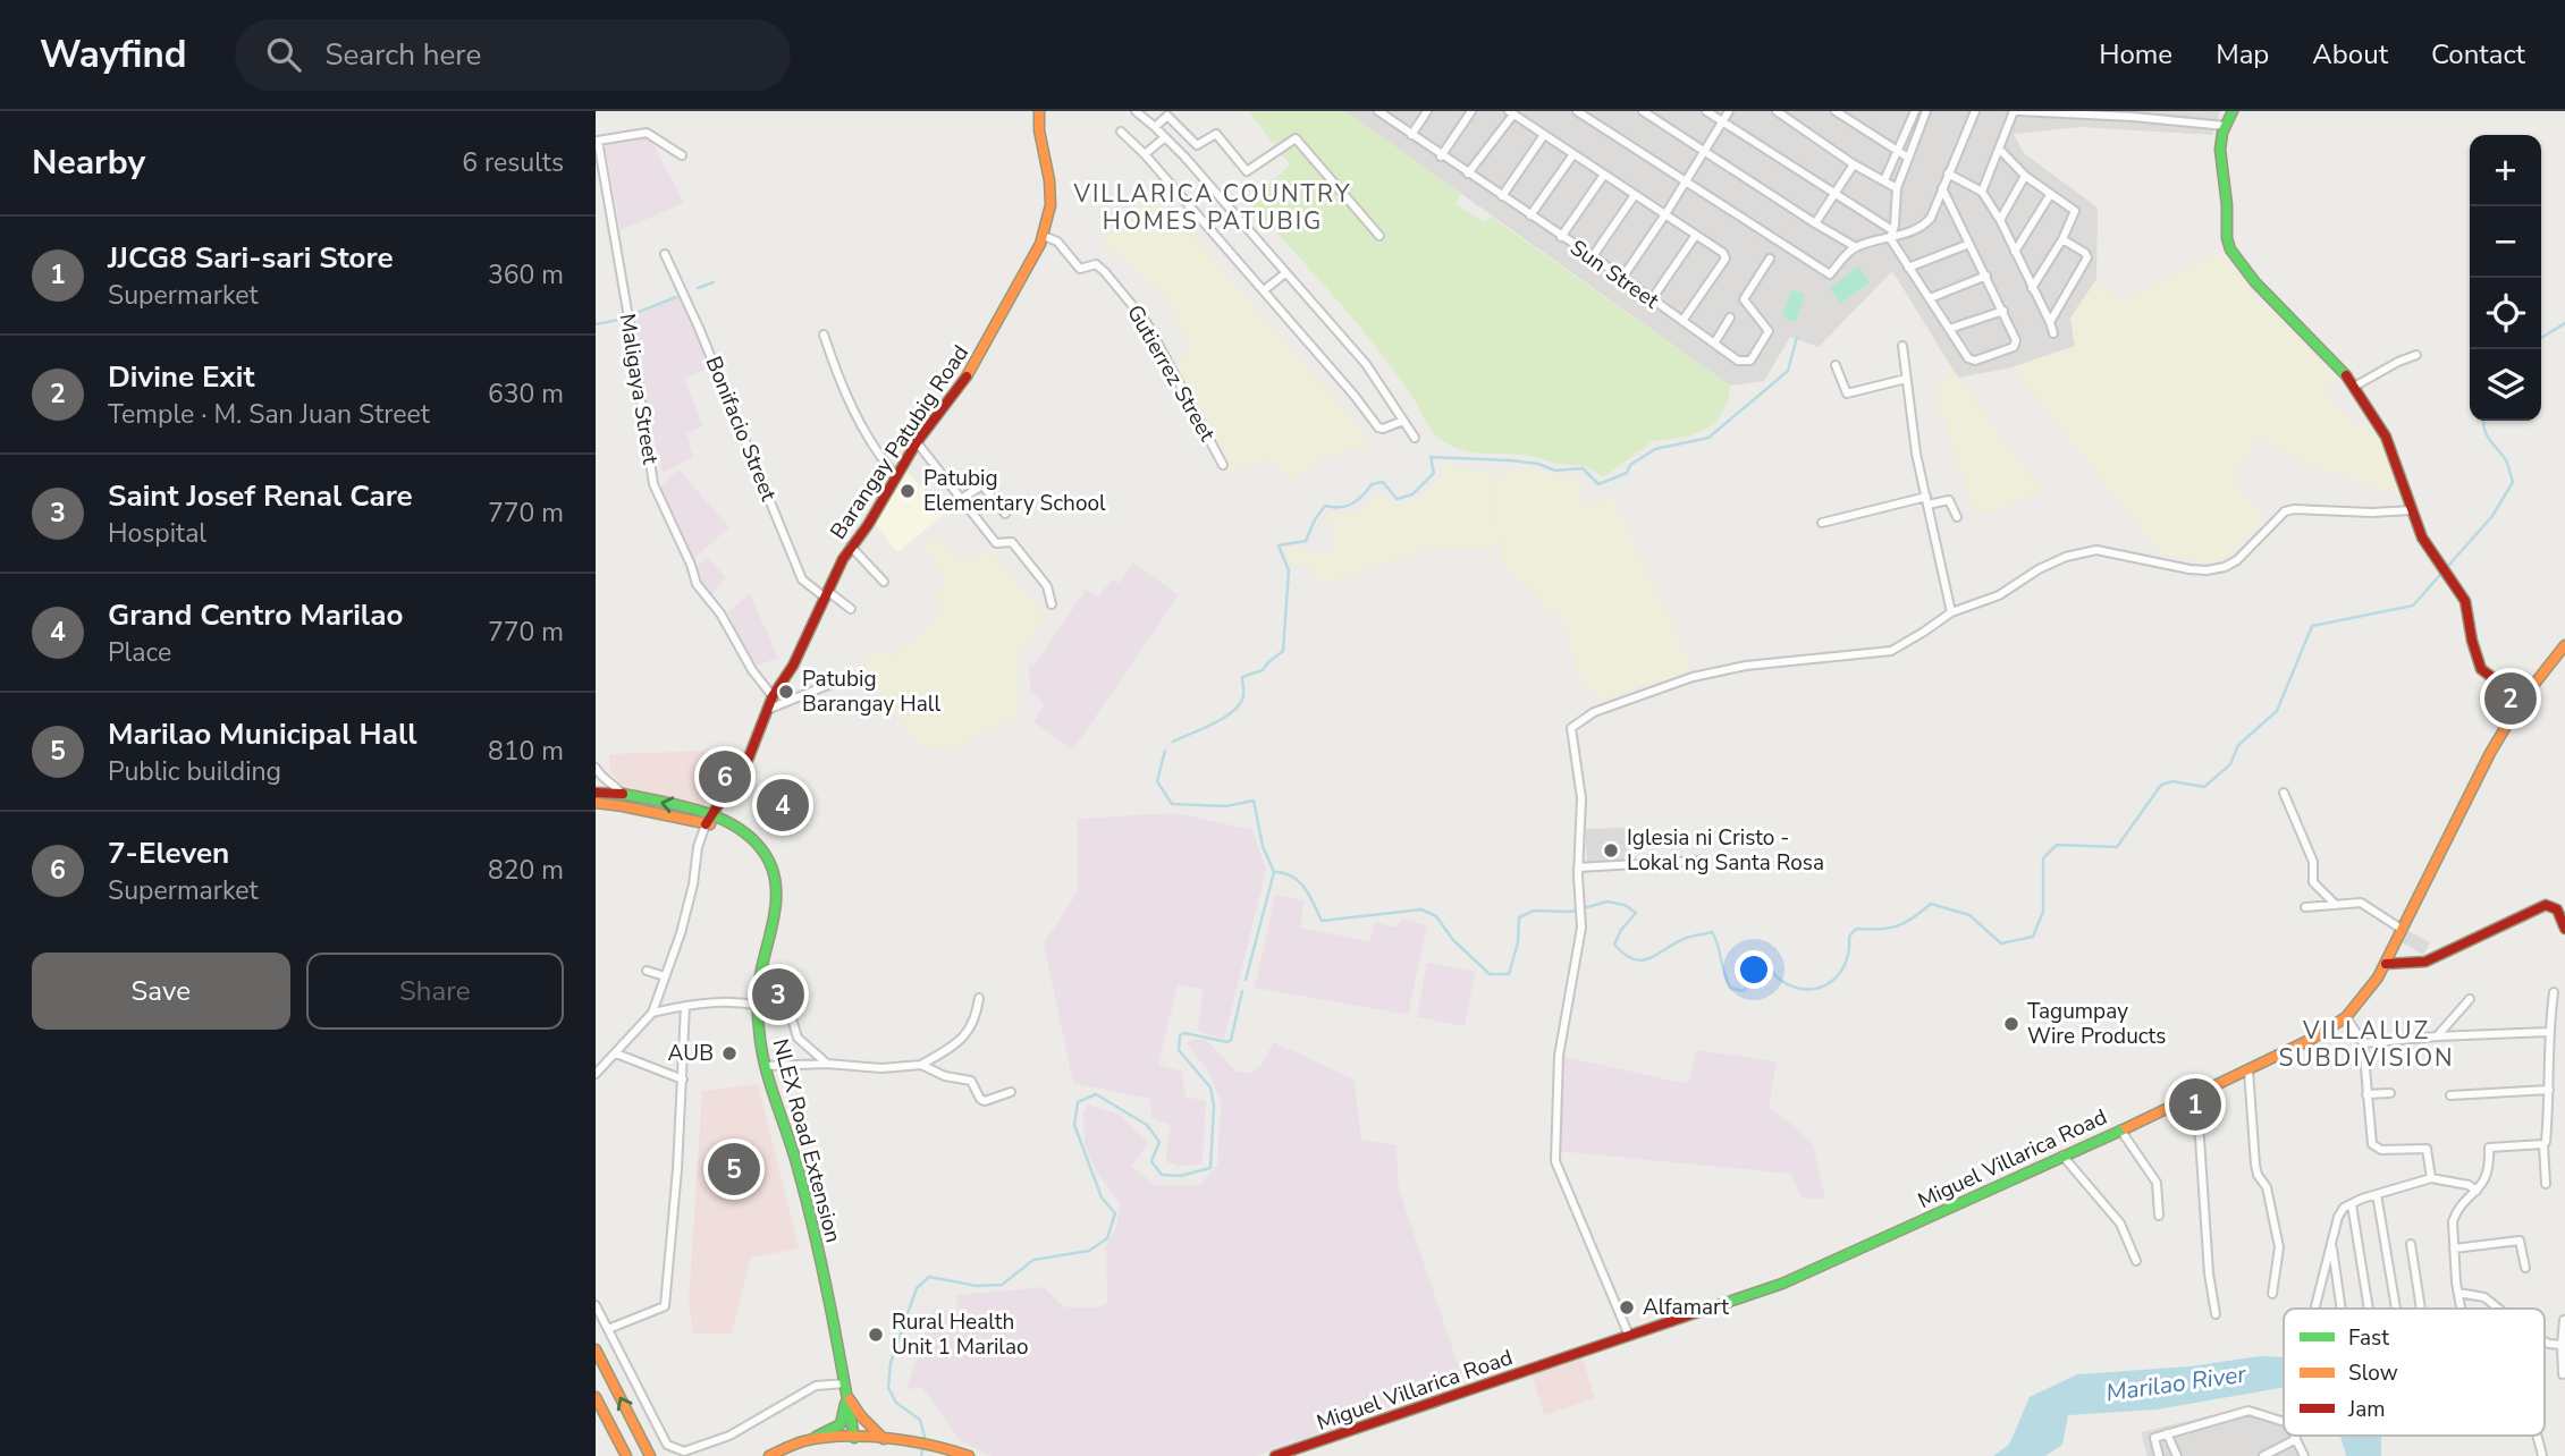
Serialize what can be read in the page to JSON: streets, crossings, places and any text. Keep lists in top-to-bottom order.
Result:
{
  "streets": {
    "main road": ["Barangay Patubig Road", "NLEX Road Extension", "Miguel Villarica Road"],
    "street": [
      "Sun Street",
      "Gutierrez Street",
      "Maligaya Street",
      "Bonifacio Street"
    ]
  },
  "crossings": [
    ["Gutierrez Street", "Barangay Patubig Road"],
    ["Maligaya Street", "Barangay Patubig Road"],
    ["Bonifacio Street", "Barangay Patubig Road"],
    ["Barangay Patubig Road", "NLEX Road Extension"]
  ],
  "districts": ["VILLARICA COUNTRY HOMES PATUBIG", "VILLALUZ SUBDIVISION"],
  "water": ["Marilao River"],
  "places": [
    "Patubig Elementary School",
    "Patubig Barangay Hall",
    "Iglesia ni Cristo - Lokal ng Santa Rosa",
    "Tagumpay Wire Products",
    "AUB",
    "Alfamart",
    "Rural Health Unit 1 Marilao"
  ],
  "legend": ["Fast", "Slow", "Jam"],
  "page": {
    "header": "Wayfind",
    "search": "Search here",
    "nav": [
      "Home",
      "Map",
      "About",
      "Contact"
    ],
    "heading": ["Nearby", "6 results"],
    "map_buttons": ["+", "−"],
    "list": [
      {
        "mark": "1",
        "name": "JJCG8 Sari-sari Store",
        "note": "Supermarket",
        "value": "360 m"
      },
      {
        "mark": "2",
        "name": "Divine Exit",
        "note": "Temple · M. San Juan Street",
        "value": "630 m"
      },
      {
        "mark": "3",
        "name": "Saint Josef Renal Care",
        "note": "Hospital",
        "value": "770 m"
      },
      {
        "mark": "4",
        "name": "Grand Centro Marilao",
        "note": "Place",
        "value": "770 m"
      },
      {
        "mark": "5",
        "name": "Marilao Municipal Hall",
        "note": "Public building",
        "value": "810 m"
      },
      {
        "mark": "6",
        "name": "7-Eleven",
        "note": "Supermarket",
        "value": "820 m"
      }
    ],
    "pins": [
      "2",
      "6",
      "4",
      "3",
      "1",
      "5"
    ],
    "buttons": ["Save", "Share"]
  }
}
